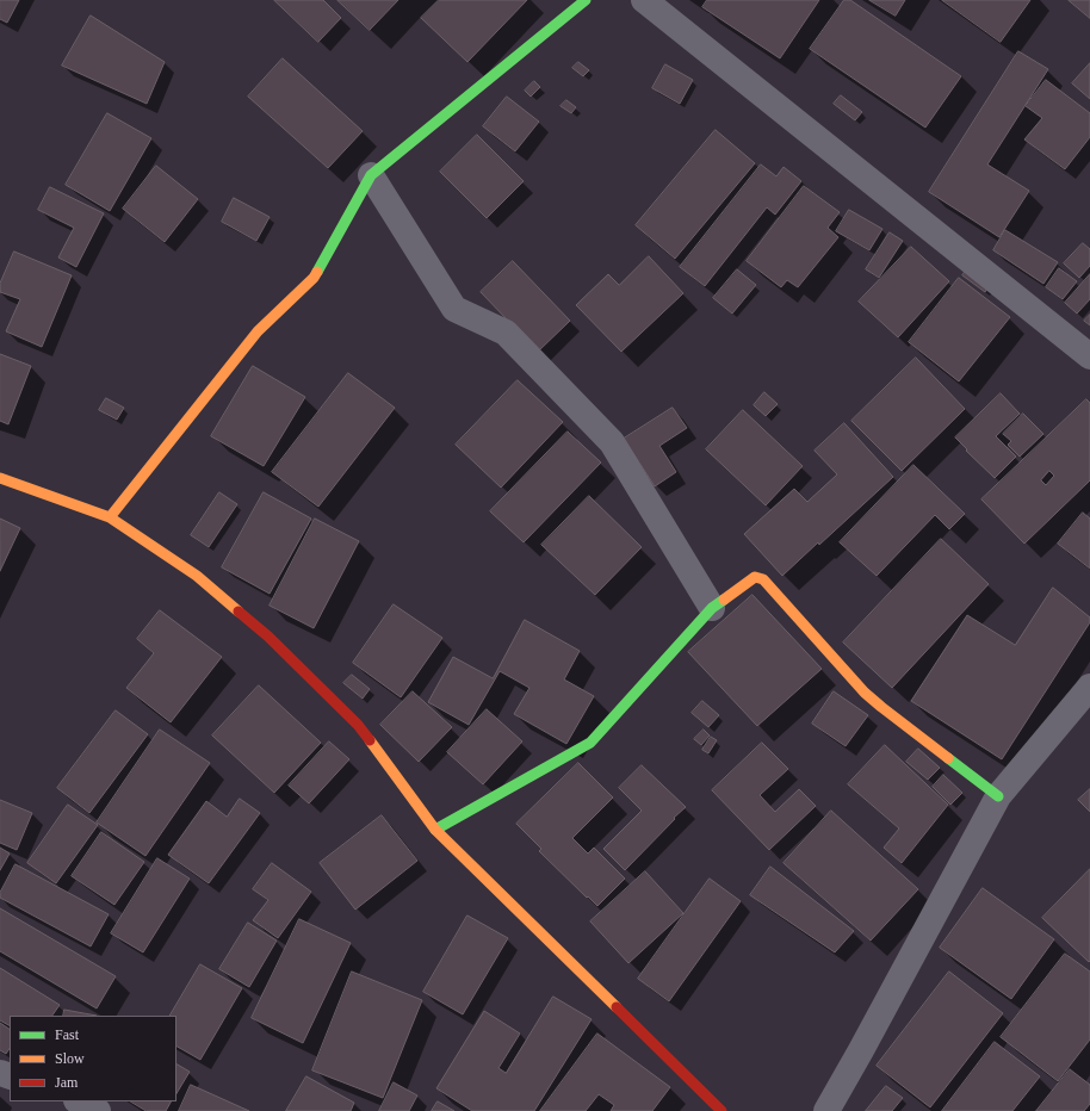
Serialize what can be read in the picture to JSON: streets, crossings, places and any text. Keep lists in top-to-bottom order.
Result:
{
  "legend": ["Fast", "Slow", "Jam"]
}
